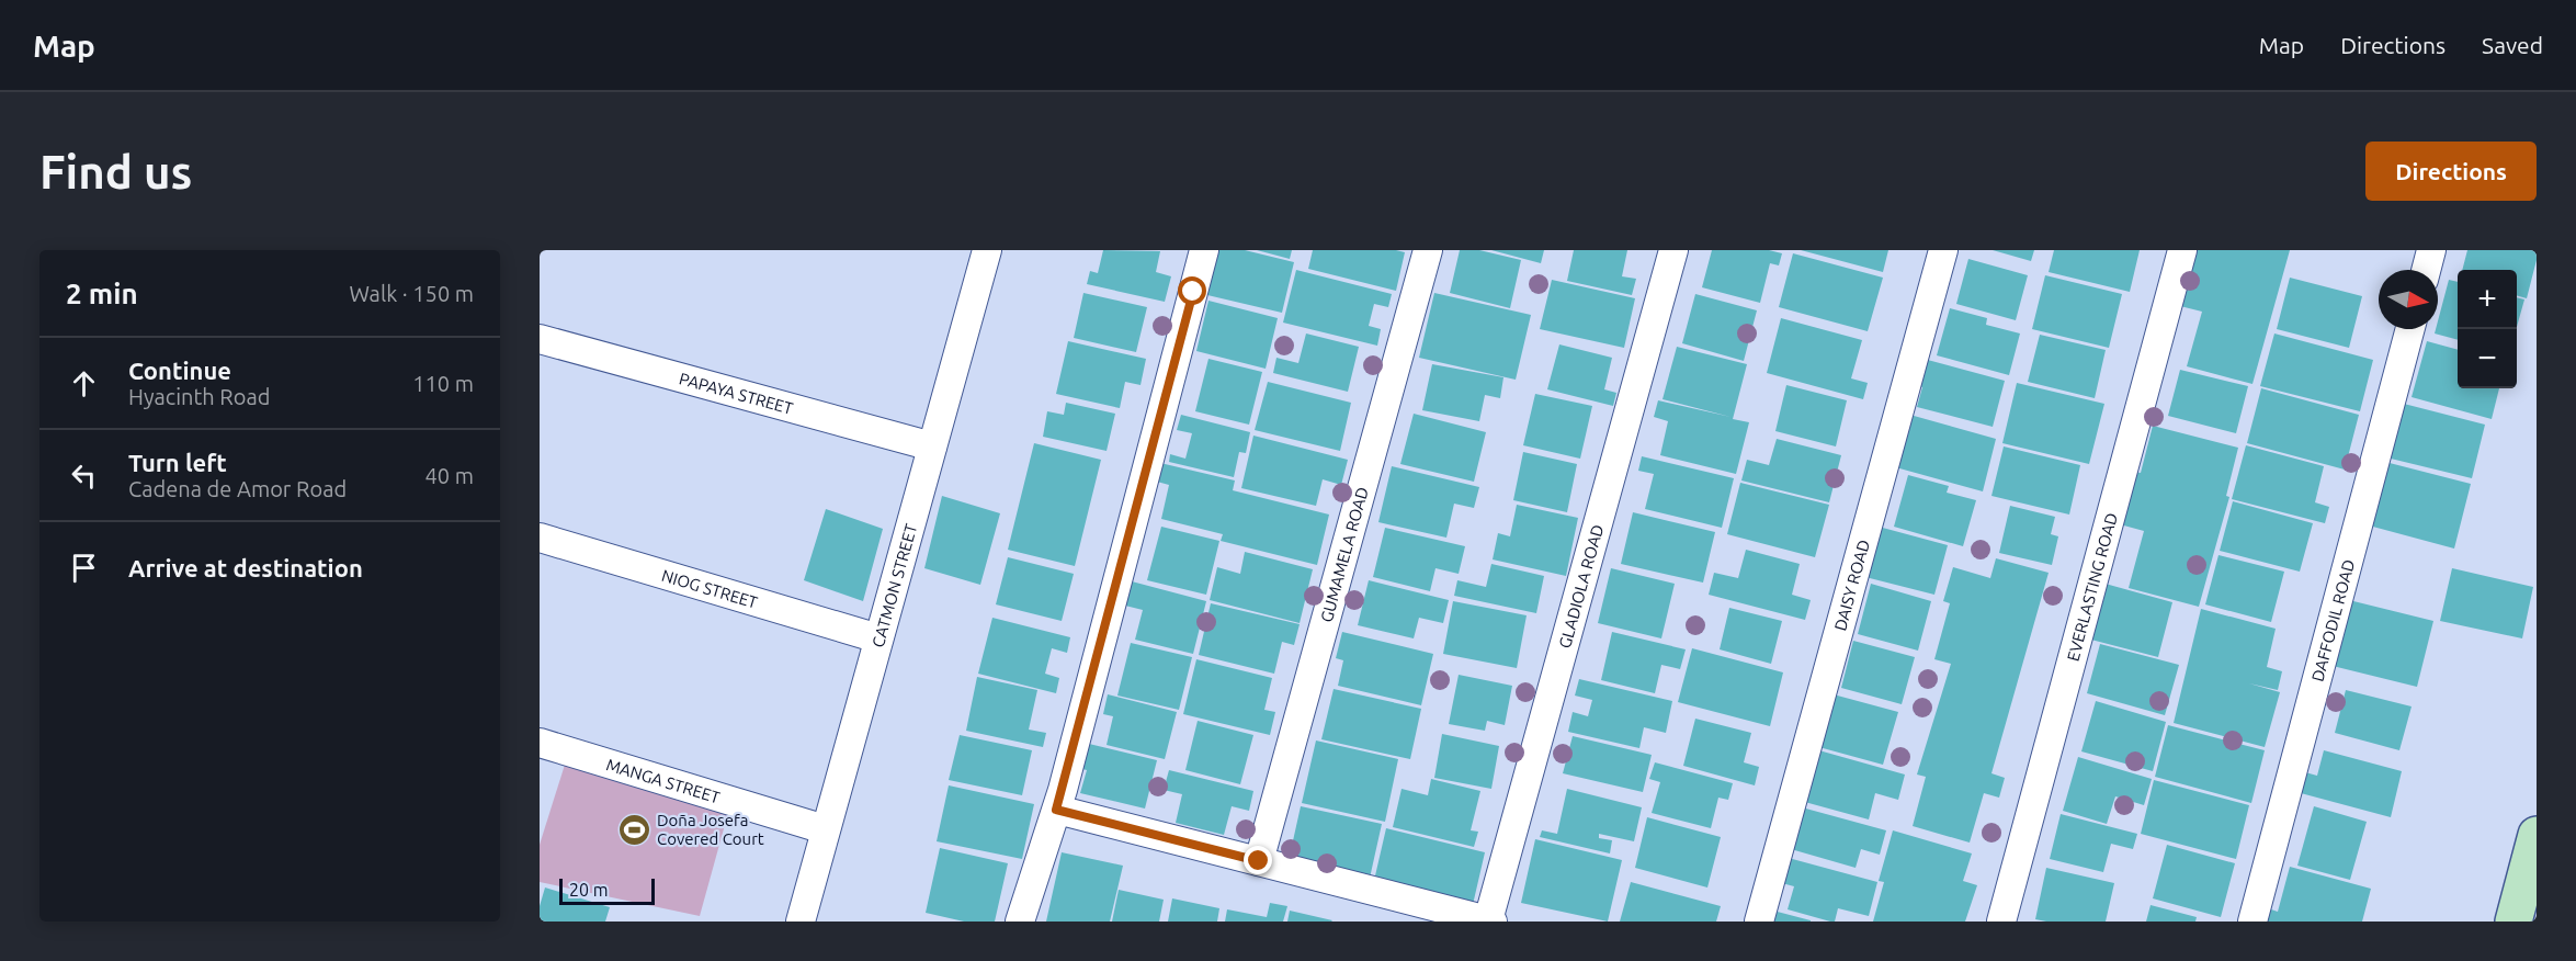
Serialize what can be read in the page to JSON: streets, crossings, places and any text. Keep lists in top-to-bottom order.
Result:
{
  "streets": {
    "street": [
      "PAPAYA STREET",
      "GUMAMELA ROAD",
      "CATMON STREET",
      "GLADIOLA ROAD",
      "DAISY ROAD",
      "EVERLASTING ROAD",
      "NIOG STREET",
      "DAFFODIL ROAD",
      "MANGA STREET"
    ]
  },
  "crossings": [
    ["PAPAYA STREET", "CATMON STREET"],
    ["CATMON STREET", "NIOG STREET"],
    ["CATMON STREET", "MANGA STREET"]
  ],
  "places": {
    "sports": ["Doña Josefa Covered Court"]
  },
  "scale_bar": "20 m",
  "north": "right",
  "page": {
    "header": "Map",
    "nav": ["Map", "Directions", "Saved"],
    "buttons": "Directions",
    "title": "Find us",
    "heading": ["2 min", "Walk · 150 m"],
    "map_buttons": ["+", "−"],
    "list": [
      ["Continue", "Hyacinth Road", "110 m"],
      ["Turn left", "Cadena de Amor Road", "40 m"],
      "Arrive at destination"
    ],
    "scale": "20 m"
  }
}
